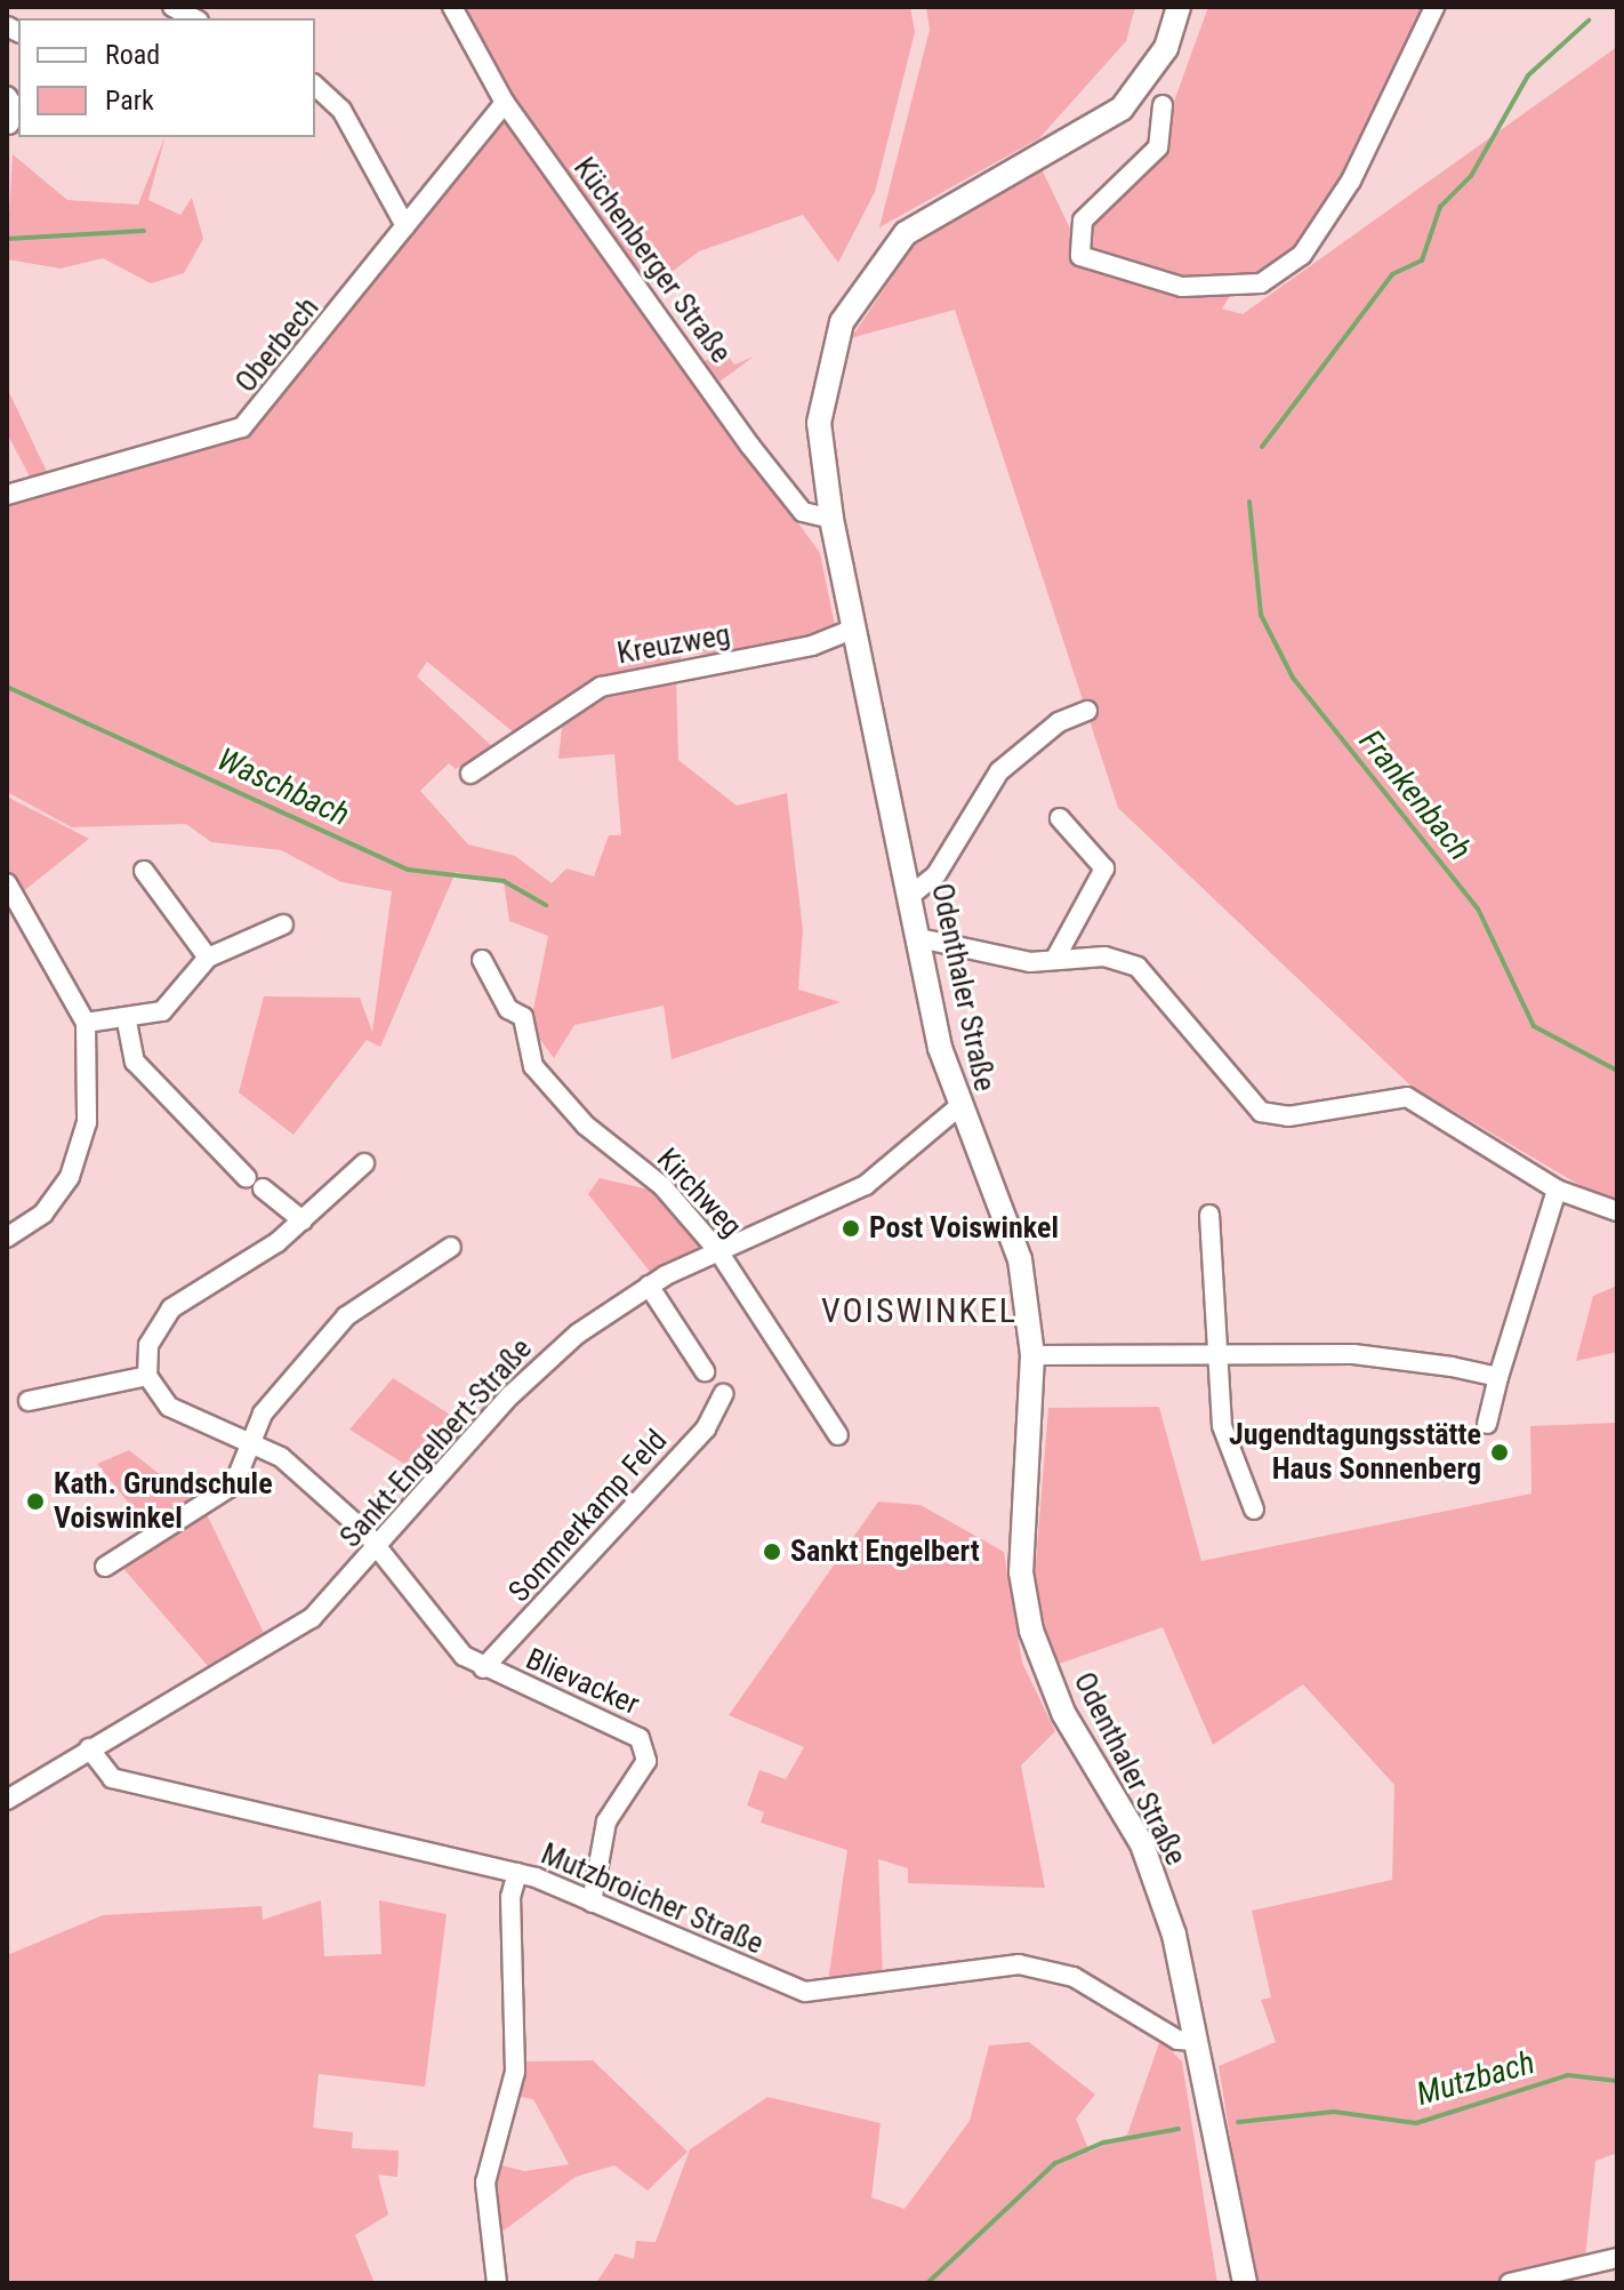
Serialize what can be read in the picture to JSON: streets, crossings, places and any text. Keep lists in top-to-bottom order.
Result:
{
  "streets": {
    "main road": ["Odenthaler Straße"],
    "street": [
      "Küchenberger Straße",
      "Oberbech",
      "Kreuzweg",
      "Kirchweg",
      "Sankt-Engelbert-Straße",
      "Sommerkamp Feld",
      "Blievacker",
      "Mutzbroicher Straße"
    ]
  },
  "crossings": [
    ["Küchenberger Straße", "Oberbech"],
    ["Küchenberger Straße", "Odenthaler Straße"],
    ["Kreuzweg", "Odenthaler Straße"],
    ["Odenthaler Straße", "Sankt-Engelbert-Straße"],
    ["Odenthaler Straße", "Mutzbroicher Straße"],
    ["Kirchweg", "Sankt-Engelbert-Straße"],
    ["Sankt-Engelbert-Straße", "Blievacker"],
    ["Sankt-Engelbert-Straße", "Mutzbroicher Straße"],
    ["Sommerkamp Feld", "Blievacker"],
    ["Blievacker", "Mutzbroicher Straße"]
  ],
  "districts": ["VOISWINKEL"],
  "water": ["Waschbach", "Frankenbach", "Mutzbach"],
  "places": [
    "Post Voiswinkel",
    "Jugendtagungsstätte Haus Sonnenberg",
    "Kath. Grundschule Voiswinkel",
    "Sankt Engelbert"
  ],
  "legend": ["Road", "Park"]
}
